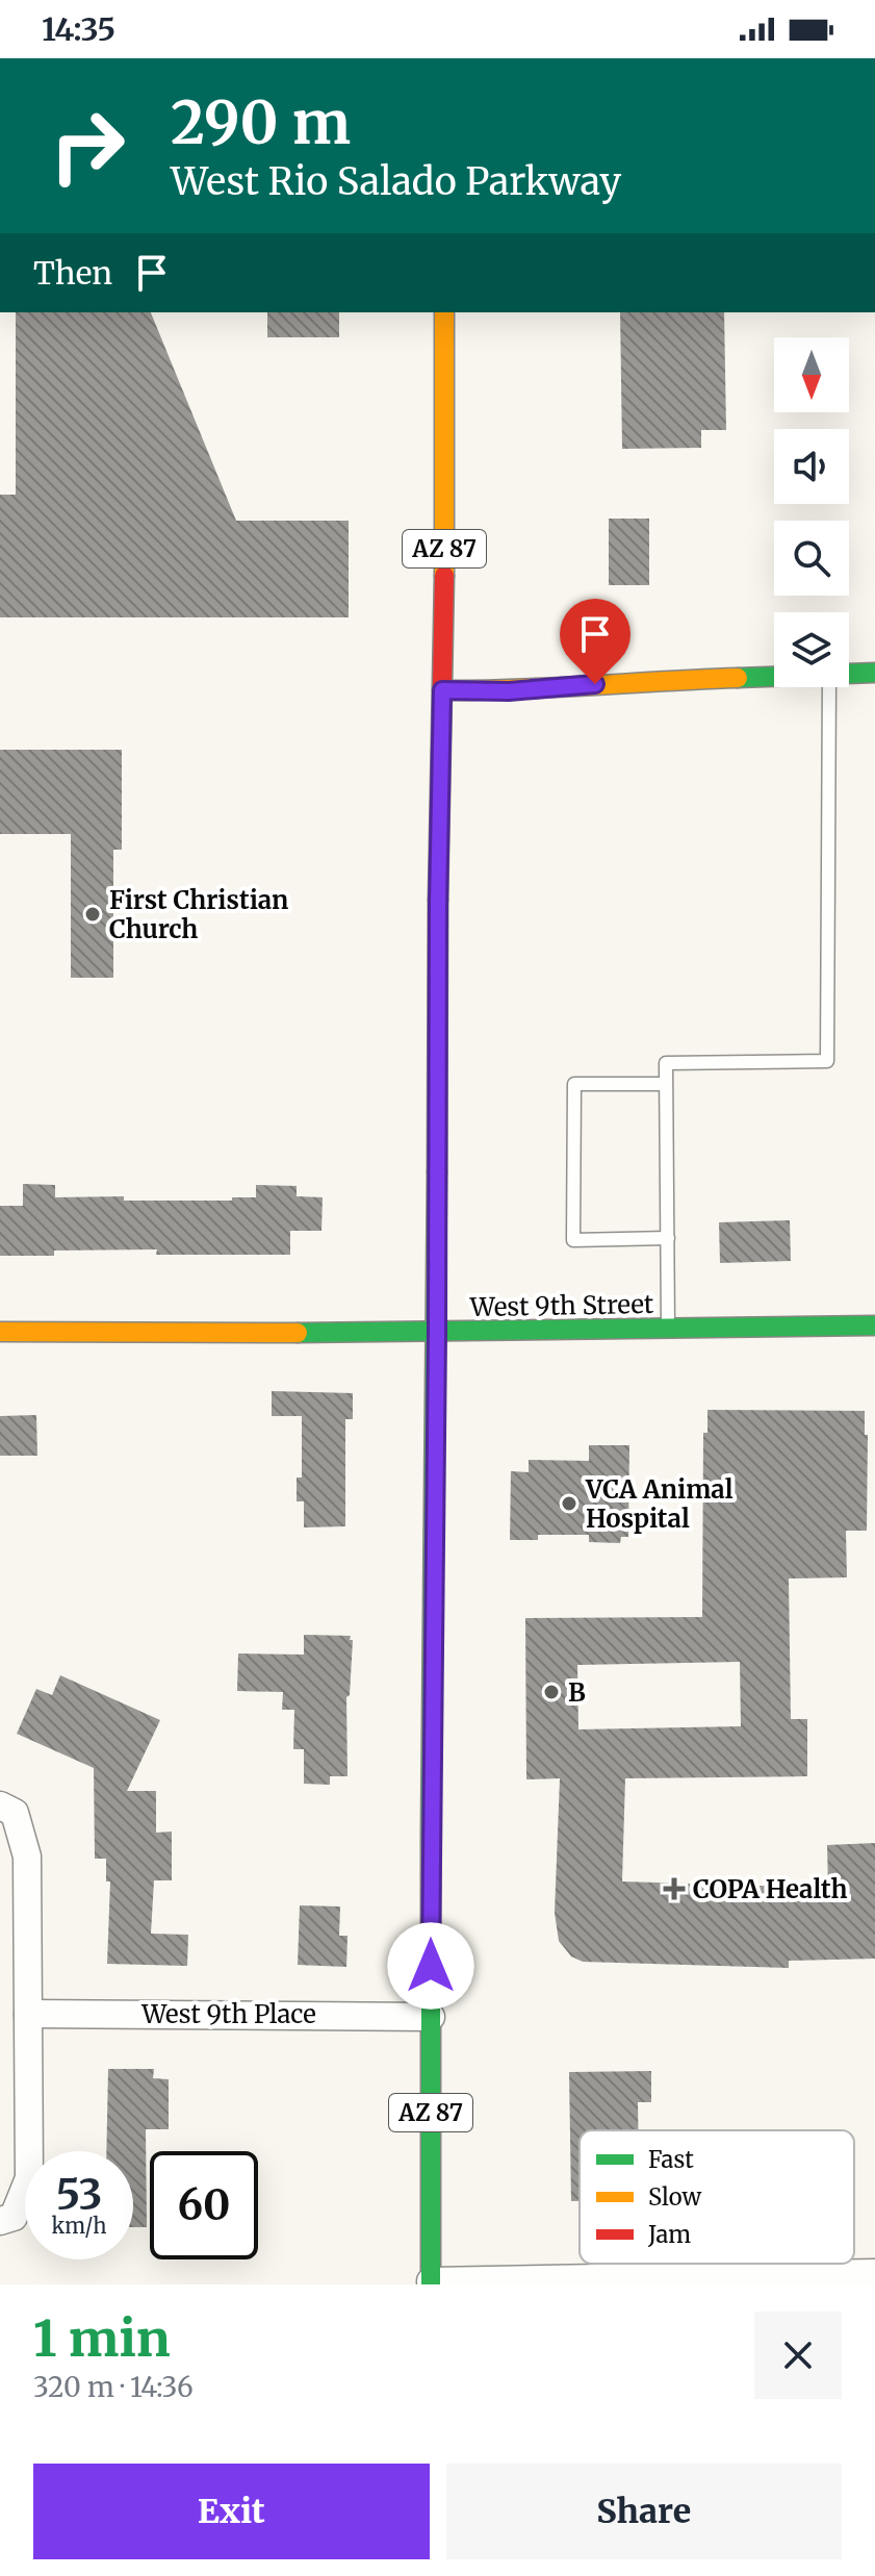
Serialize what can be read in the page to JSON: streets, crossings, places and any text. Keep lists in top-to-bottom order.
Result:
{
  "streets": {
    "main road": ["AZ 87", "West 9th Street"],
    "street": ["West 9th Place"]
  },
  "crossings": [
    ["AZ 87", "West 9th Street"],
    ["AZ 87", "West 9th Place"]
  ],
  "places": {
    "other": ["First Christian Church", "VCA Animal Hospital", "B"],
    "health": ["COPA Health"]
  },
  "legend": ["Fast", "Slow", "Jam"],
  "north": "bottom",
  "page": {
    "status": "14:35",
    "turn": ["290 m", "West Rio Salado Parkway"],
    "then": "Then",
    "speed": "53 km/h",
    "limit": "60",
    "heading": ["1 min", "320 m · 14:36"],
    "buttons": ["Exit", "Share"]
  }
}
